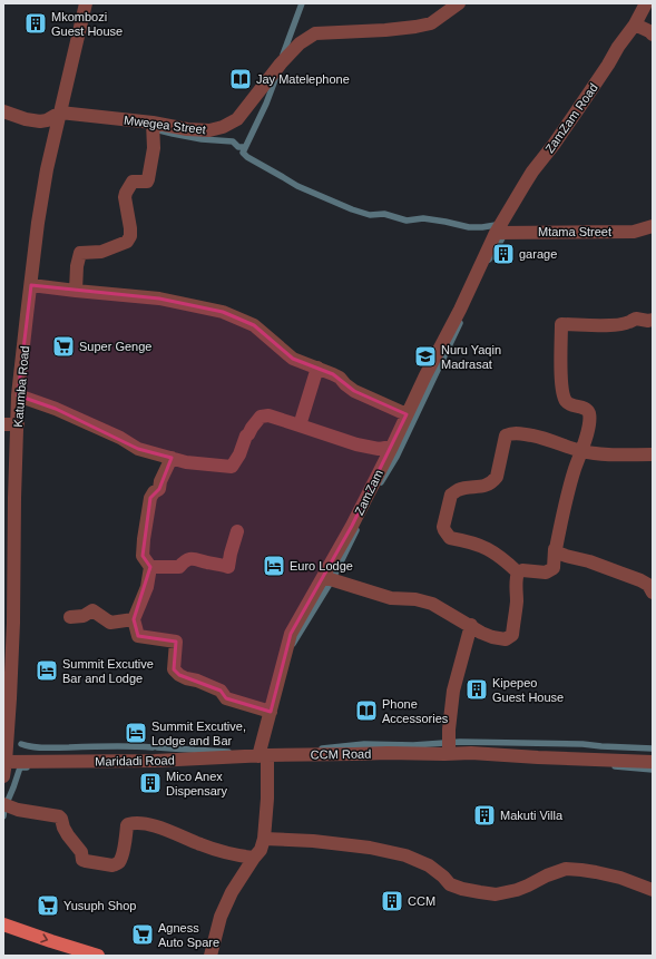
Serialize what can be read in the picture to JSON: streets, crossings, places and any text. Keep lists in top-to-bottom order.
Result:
{
  "streets": {
    "street": [
      "ZamZam Road",
      "Mwegea Street",
      "Mtama Street",
      "Katumba Road",
      "ZamZam",
      "CCM Road",
      "Maridadi Road"
    ]
  },
  "crossings": [
    ["ZamZam Road", "Mtama Street"],
    ["ZamZam Road", "ZamZam"],
    ["Mwegea Street", "Katumba Road"],
    ["Mtama Street", "ZamZam"],
    ["Katumba Road", "Maridadi Road"],
    ["ZamZam", "CCM Road"],
    ["ZamZam", "Maridadi Road"],
    ["CCM Road", "Maridadi Road"]
  ],
  "places": {
    "building": [
      "Mkombozi Guest House",
      "garage",
      "Kipepeo Guest House",
      "Mico Anex Dispensary",
      "Makuti Villa",
      "CCM"
    ],
    "library": ["Jay Matelephone", "Phone Accessories"],
    "supermarket": ["Super Genge", "Yusuph Shop", "Agness Auto Spare"],
    "school or university": ["Nuru Yaqin Madrasat"],
    "hotel": ["Euro Lodge", "Summit Excutive Bar and Lodge", "Summit Excutive, Lodge and Bar"]
  }
}
